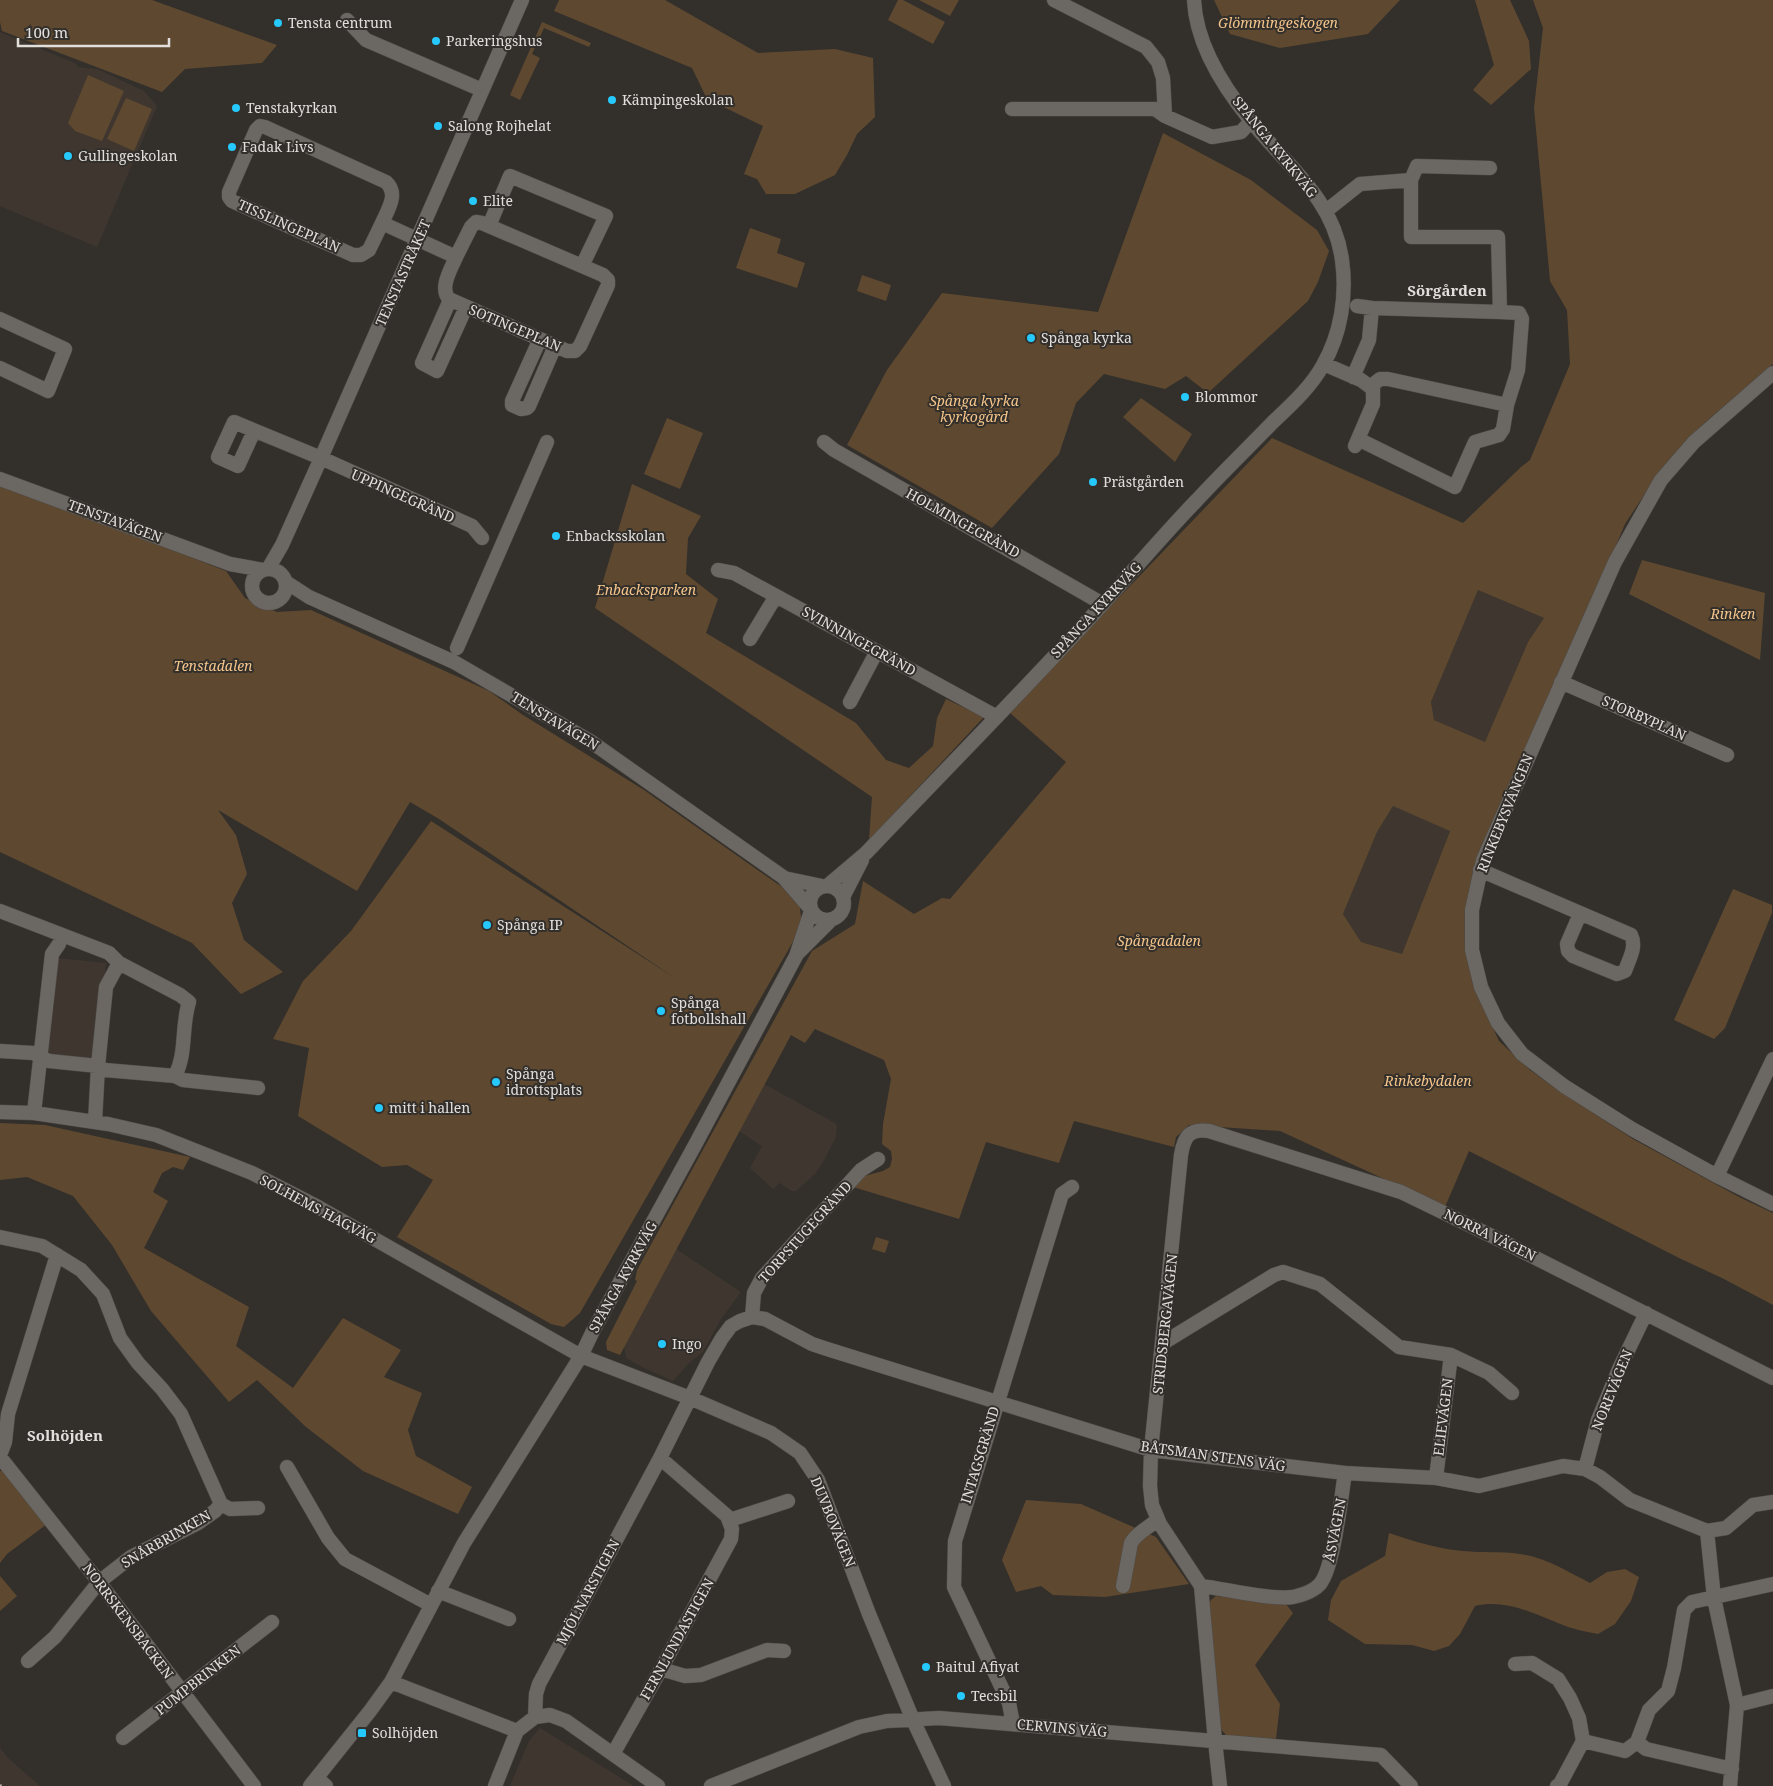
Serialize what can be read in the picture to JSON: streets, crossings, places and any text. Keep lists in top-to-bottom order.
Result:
{
  "streets": {
    "street": [
      "SPÅNGA KYRKVÄG",
      "TISSLINGEPLAN",
      "TENSTASTRÅKET",
      "SOTINGEPLAN",
      "UPPINGEGRÄND",
      "TENSTAVÄGEN",
      "HOLMINGEGRÄND",
      "SVINNINGEGRÄND",
      "STORBYPLAN",
      "RINKEBYSVÄNGEN",
      "SOLHEMS HAGVÄG",
      "TORPSTUGEGRÄND",
      "NORRA VÄGEN",
      "STRIDSBERGAVÄGEN",
      "NOREVÄGEN",
      "ELIEVÄGEN",
      "INTAGSGRÄND",
      "BÅTSMAN STENS VÄG",
      "DUVBOVÄGEN",
      "ÅSVÄGEN",
      "SNÅRBRINKEN",
      "MJÖLNARSTIGEN",
      "NORRSKENSBACKEN",
      "FERNLUNDASTIGEN",
      "PUMPBRINKEN",
      "CERVINS VÄG"
    ]
  },
  "crossings": [
    ["SPÅNGA KYRKVÄG", "TENSTAVÄGEN"],
    ["SPÅNGA KYRKVÄG", "HOLMINGEGRÄND"],
    ["SPÅNGA KYRKVÄG", "SVINNINGEGRÄND"],
    ["SPÅNGA KYRKVÄG", "SOLHEMS HAGVÄG"],
    ["SPÅNGA KYRKVÄG", "DUVBOVÄGEN"],
    ["TENSTASTRÅKET", "UPPINGEGRÄND"],
    ["TENSTASTRÅKET", "TENSTAVÄGEN"],
    ["STORBYPLAN", "RINKEBYSVÄNGEN"],
    ["SOLHEMS HAGVÄG", "DUVBOVÄGEN"],
    ["TORPSTUGEGRÄND", "BÅTSMAN STENS VÄG"],
    ["NORRA VÄGEN", "STRIDSBERGAVÄGEN"],
    ["NORRA VÄGEN", "NOREVÄGEN"],
    ["STRIDSBERGAVÄGEN", "BÅTSMAN STENS VÄG"],
    ["STRIDSBERGAVÄGEN", "ÅSVÄGEN"],
    ["STRIDSBERGAVÄGEN", "CERVINS VÄG"],
    ["NOREVÄGEN", "BÅTSMAN STENS VÄG"],
    ["ELIEVÄGEN", "BÅTSMAN STENS VÄG"],
    ["INTAGSGRÄND", "BÅTSMAN STENS VÄG"],
    ["INTAGSGRÄND", "CERVINS VÄG"],
    ["BÅTSMAN STENS VÄG", "ÅSVÄGEN"],
    ["DUVBOVÄGEN", "MJÖLNARSTIGEN"],
    ["DUVBOVÄGEN", "CERVINS VÄG"],
    ["SNÅRBRINKEN", "NORRSKENSBACKEN"],
    ["NORRSKENSBACKEN", "PUMPBRINKEN"]
  ],
  "districts": ["Sörgården", "Solhöjden"],
  "parks": [
    "Glömmingeskogen",
    "Spånga kyrka kyrkogård",
    "Enbacksparken",
    "Rinken",
    "Tenstadalen",
    "Spångadalen",
    "Rinkebydalen"
  ],
  "places": {
    "other": [
      "Tensta centrum",
      "Parkeringshus",
      "Kämpingeskolan",
      "Tenstakyrkan",
      "Salong Rojhelat",
      "Fadak Livs",
      "Gullingeskolan",
      "Elite",
      "Spånga kyrka",
      "Blommor",
      "Prästgården",
      "Enbacksskolan",
      "Spånga IP",
      "Spånga fotbollshall",
      "Spånga idrottsplats",
      "mitt i hallen",
      "Ingo",
      "Baitul Afiyat",
      "Tecsbil"
    ],
    "transit": ["Solhöjden"]
  },
  "scale_bar": "100 m"
}
